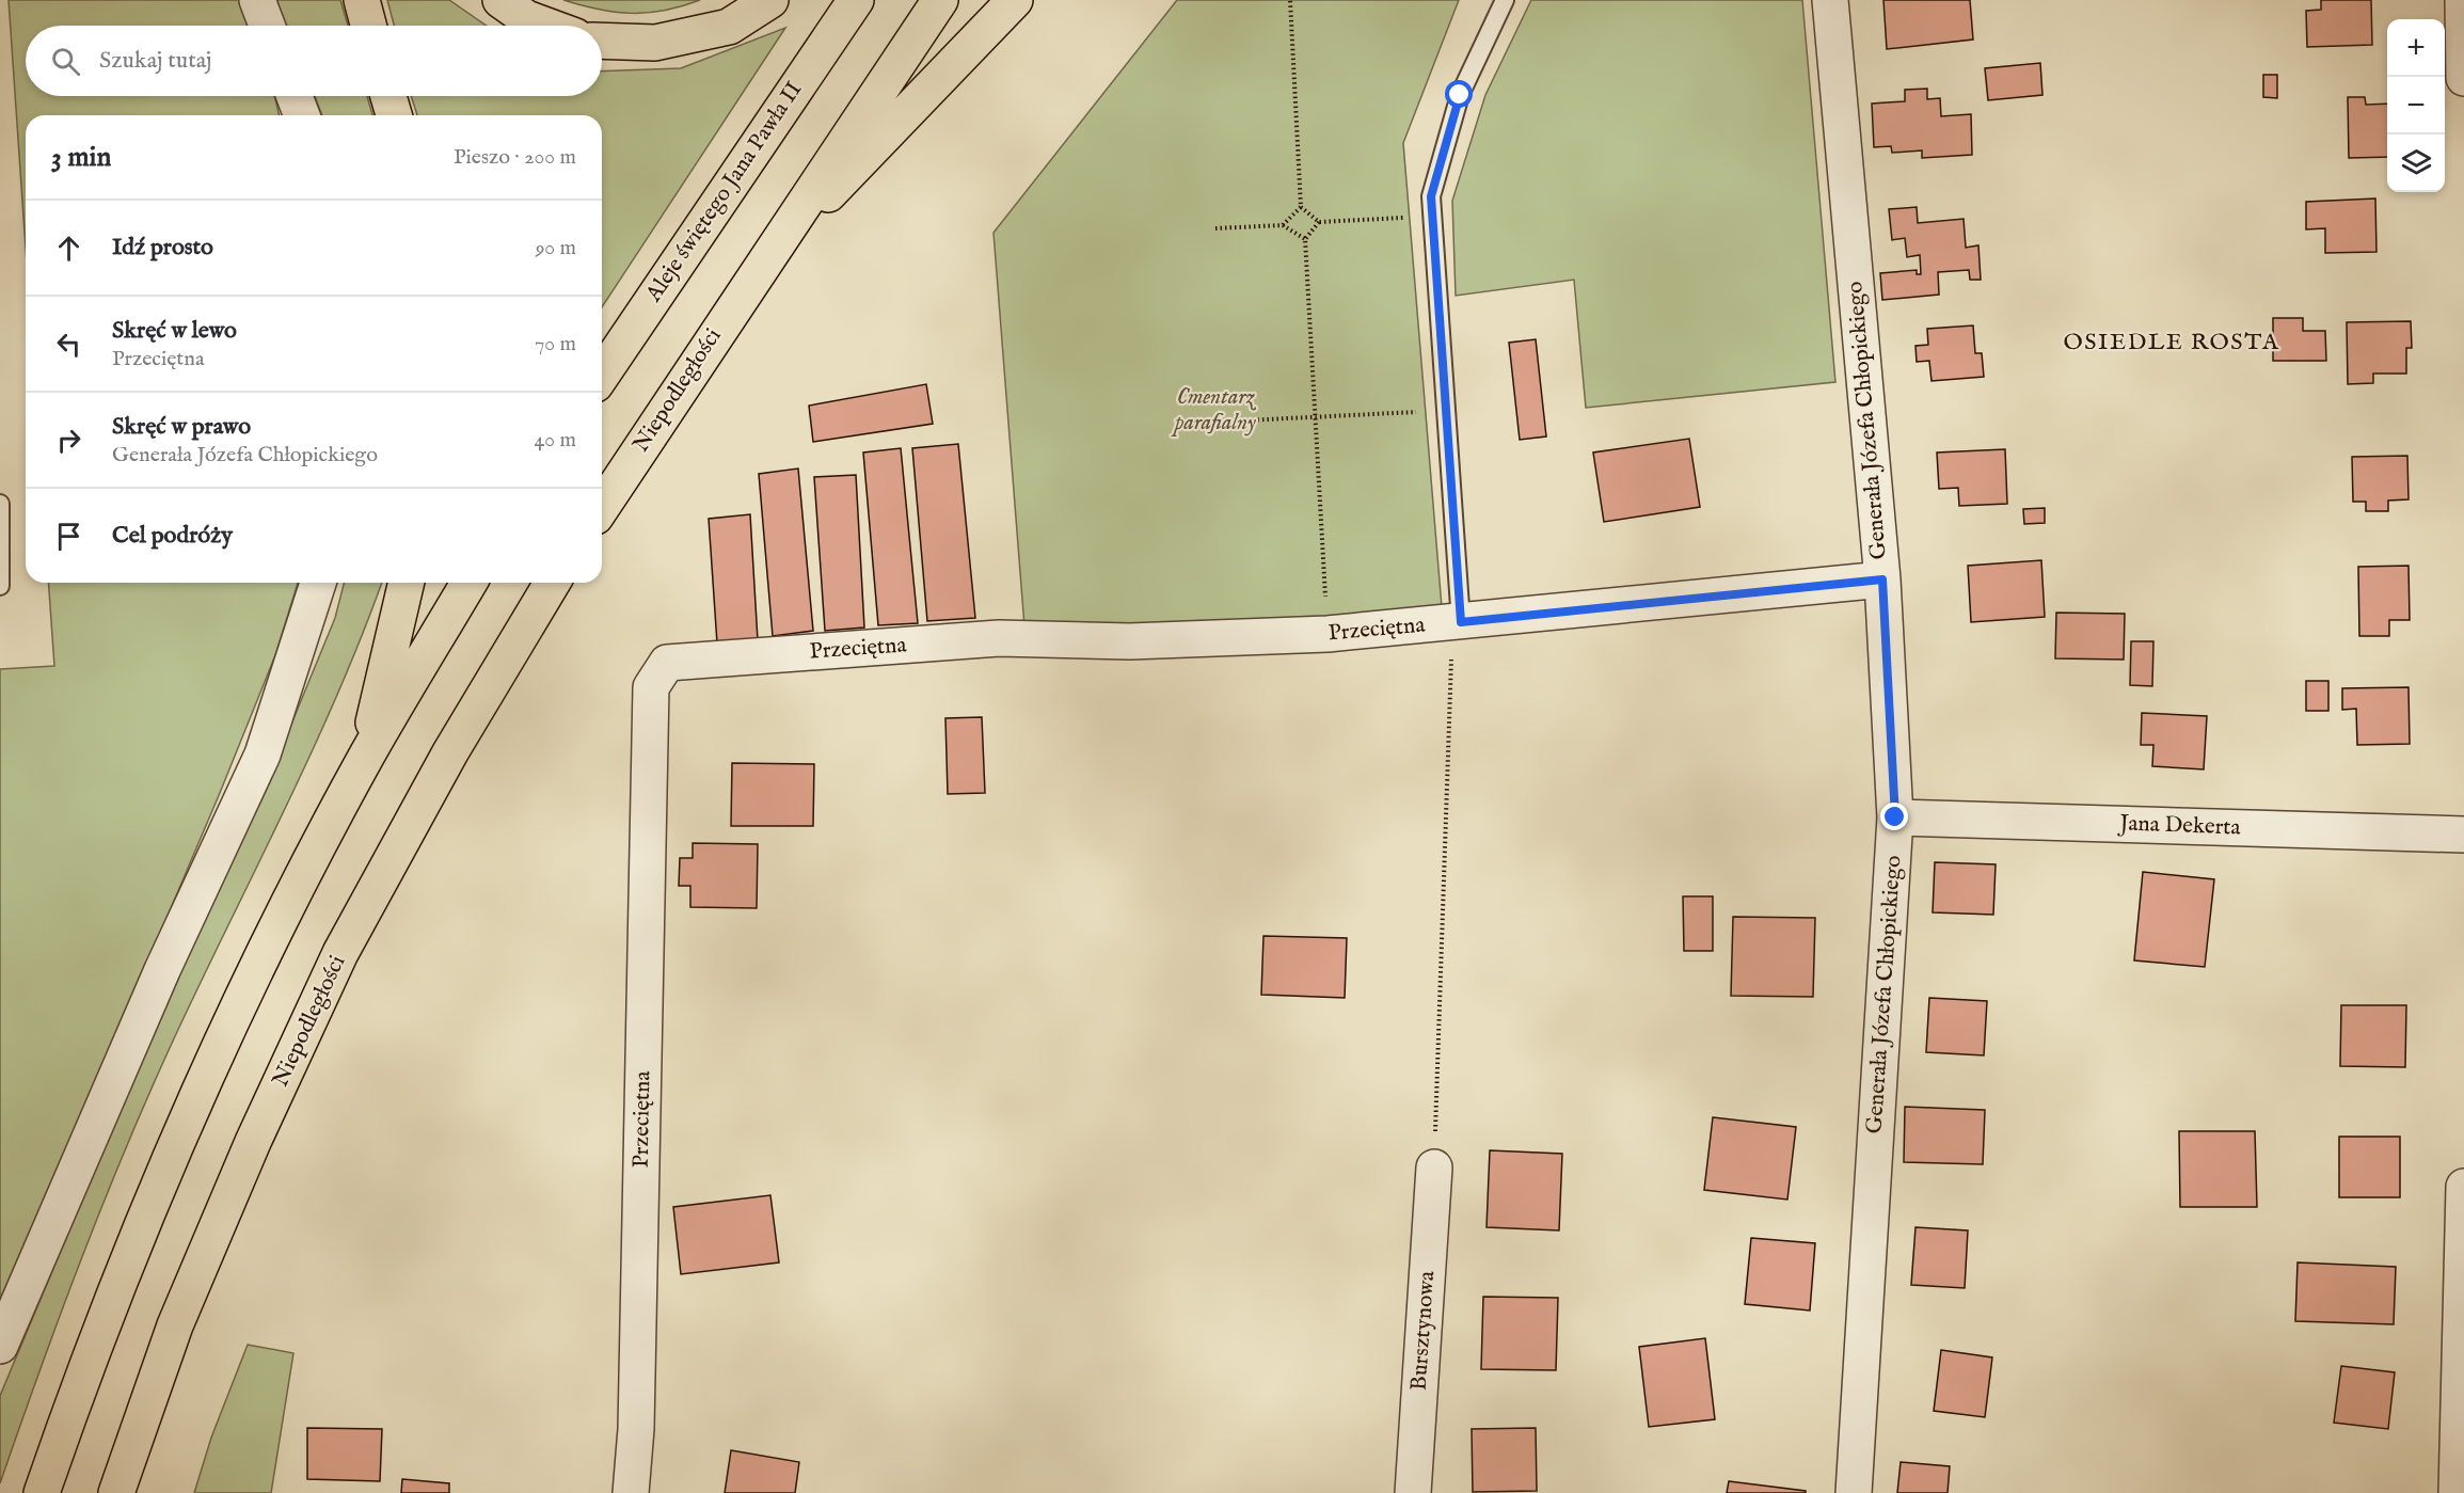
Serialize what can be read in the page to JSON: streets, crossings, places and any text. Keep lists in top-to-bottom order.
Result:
{
  "streets": {
    "highway": ["Aleje świętego Jana Pawła II", "Niepodległości"],
    "street": [
      "Generała Józefa Chłopickiego",
      "Przeciętna",
      "Jana Dekerta",
      "Bursztynowa"
    ]
  },
  "crossings": [
    ["Generała Józefa Chłopickiego", "Przeciętna"],
    ["Generała Józefa Chłopickiego", "Jana Dekerta"]
  ],
  "districts": ["OSIEDLE ROSTA"],
  "parks": ["Cmentarz parafialny"],
  "page": {
    "map_buttons": ["+", "−"],
    "search": "Szukaj tutaj",
    "heading": ["3 min", "Pieszo · 200 m"],
    "list": [
      ["Idź prosto", "90 m"],
      ["Skręć w lewo", "Przeciętna", "70 m"],
      ["Skręć w prawo", "Generała Józefa Chłopickiego", "40 m"],
      "Cel podróży"
    ]
  }
}
